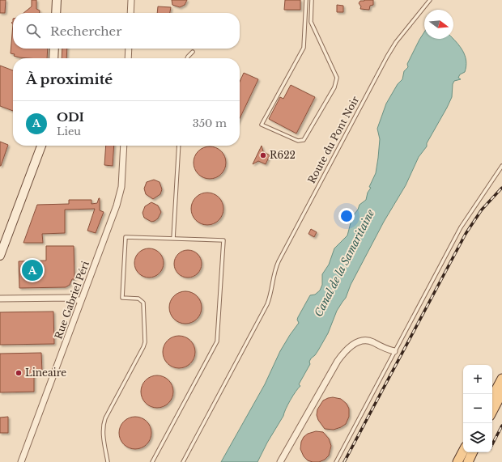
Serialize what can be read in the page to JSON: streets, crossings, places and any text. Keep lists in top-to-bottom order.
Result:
{
  "streets": {
    "street": ["Rue Gabriel Péri"],
    "lane": ["Route du Pont Noir"]
  },
  "water": ["Canal de la Samaritaine"],
  "places": ["R622", "Lineaire"],
  "north": "right",
  "page": {
    "search": "Rechercher",
    "heading": "À proximité",
    "list": [
      {
        "mark": "A",
        "name": "ODI",
        "note": "Lieu",
        "value": "350 m"
      }
    ],
    "pins": "A",
    "map_buttons": ["+", "−"]
  }
}
